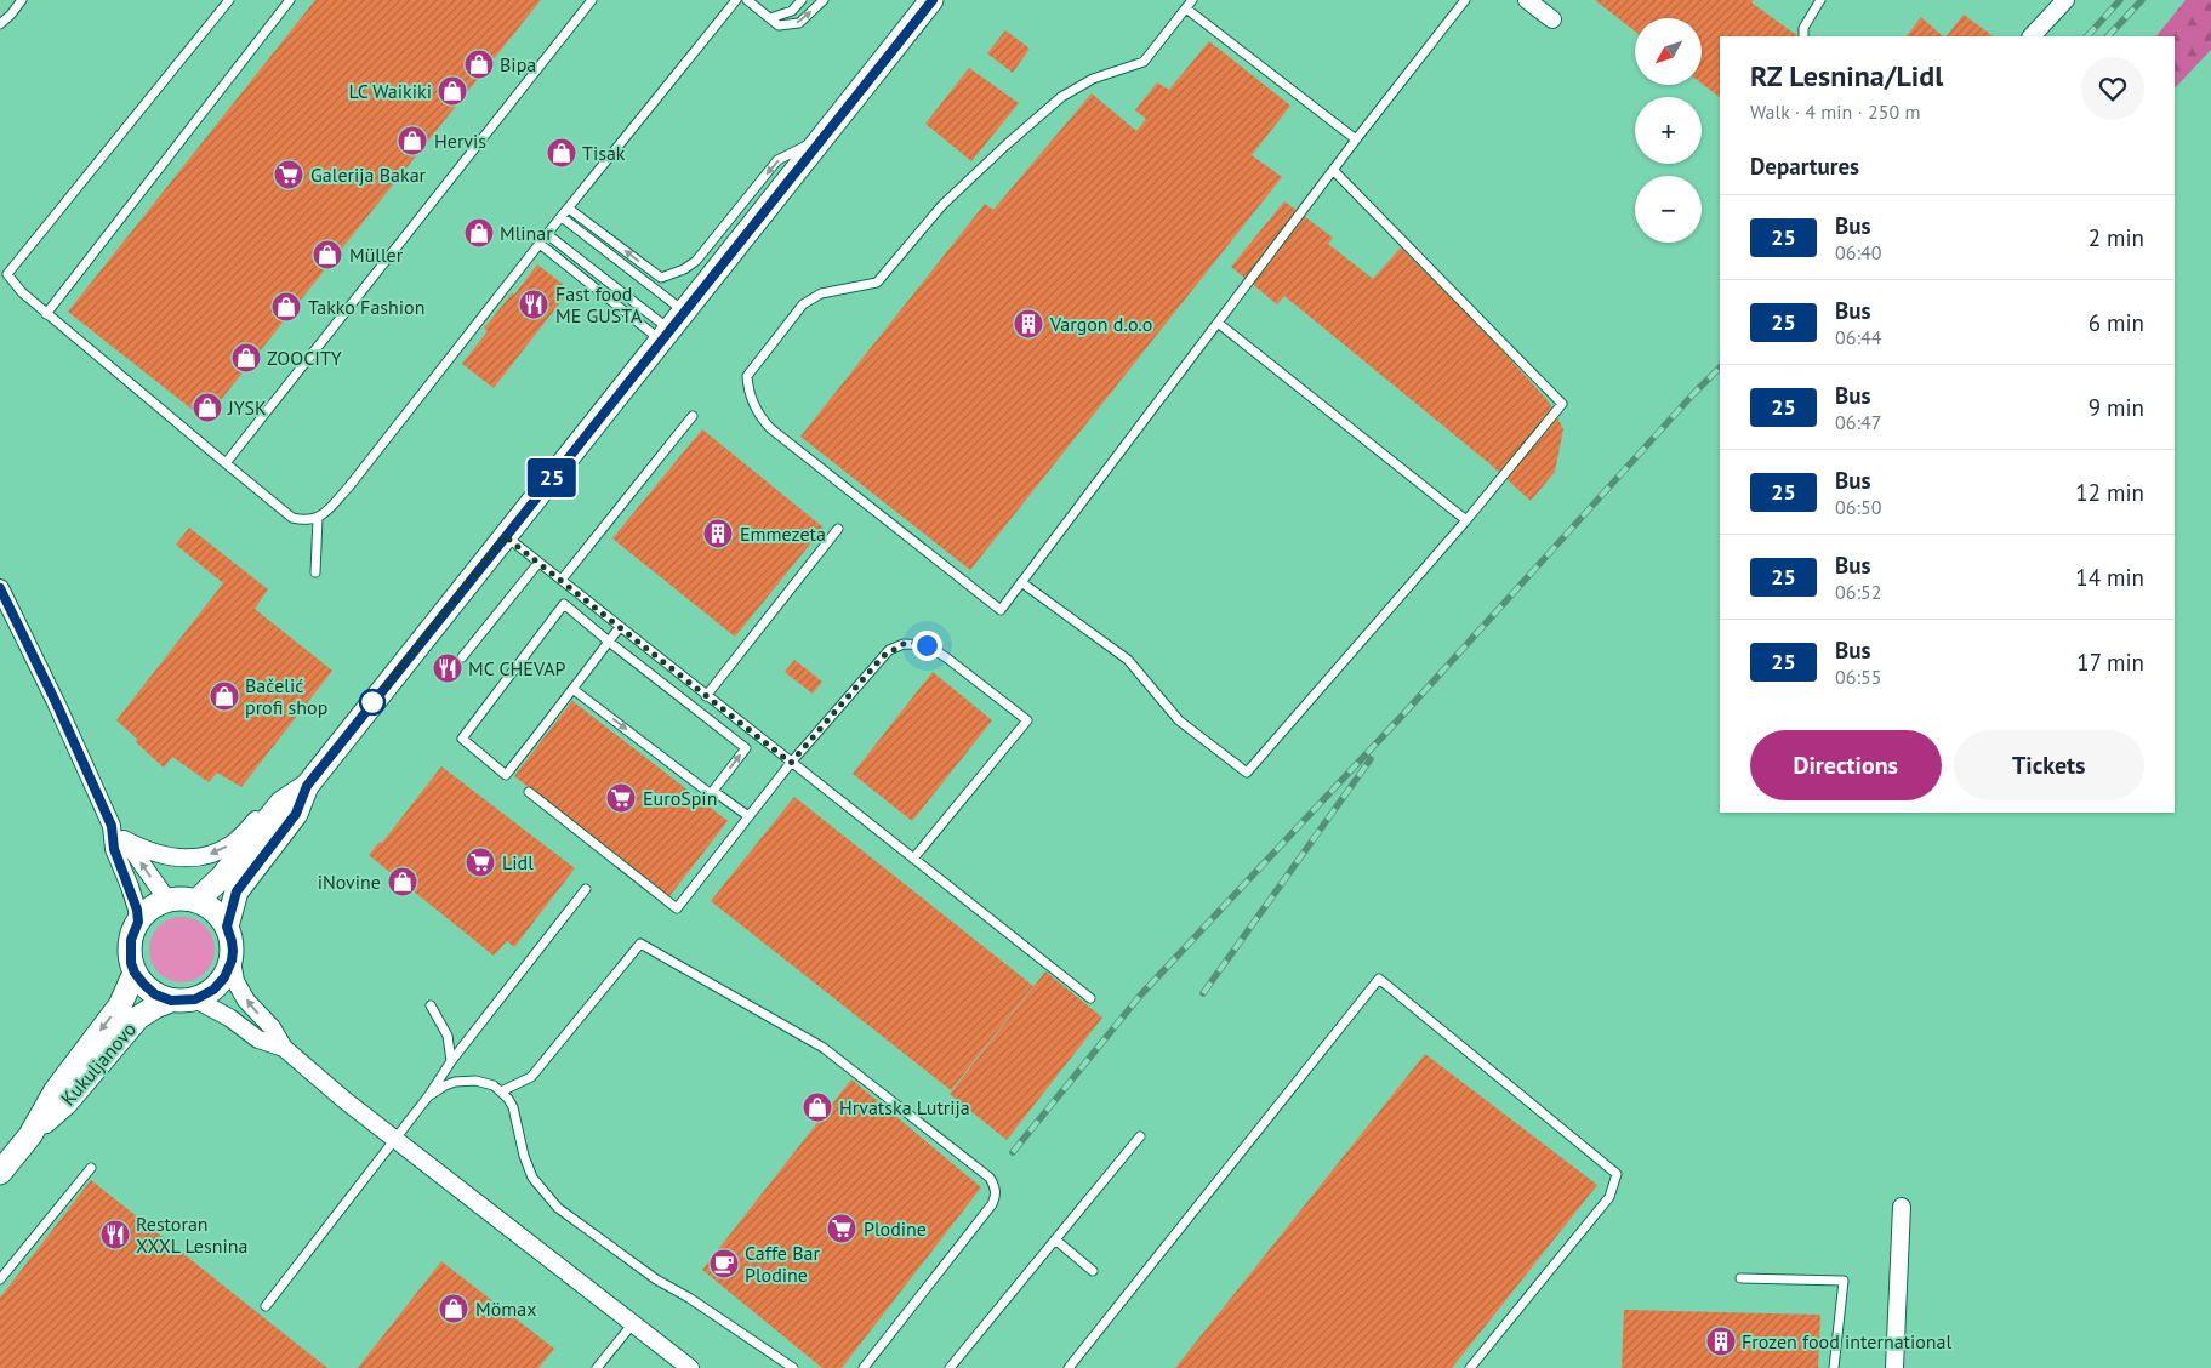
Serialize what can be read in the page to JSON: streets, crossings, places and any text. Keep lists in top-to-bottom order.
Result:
{
  "streets": {
    "main road": ["Kukuljanovo"]
  },
  "places": {
    "shop": [
      "Bipa",
      "LC Waikiki",
      "Hervis",
      "Tisak",
      "Mlinar",
      "Müller",
      "Takko Fashion",
      "ZOOCITY",
      "JYSK",
      "Bačelić profi shop",
      "iNovine",
      "Hrvatska Lutrija",
      "Mömax"
    ],
    "supermarket": [
      "Galerija Bakar",
      "EuroSpin",
      "Lidl",
      "Plodine"
    ],
    "restaurant": ["Fast food ME GUSTA", "MC CHEVAP", "Restoran XXXL Lesnina"],
    "building": ["Vargon d.o.o", "Emmezeta", "Frozen food international"],
    "cafe": ["Caffe Bar Plodine"]
  },
  "lines": ["bus line 25"],
  "north": "bottom left",
  "page": {
    "on_map": "25",
    "map_buttons": ["+", "−"],
    "heading": [
      ["RZ Lesnina/Lidl", "Walk · 4 min · 250 m"],
      "Departures"
    ],
    "list": [
      {
        "mark": "25",
        "name": "Bus",
        "note": "06:40",
        "value": "2 min"
      },
      {
        "mark": "25",
        "name": "Bus",
        "note": "06:44",
        "value": "6 min"
      },
      {
        "mark": "25",
        "name": "Bus",
        "note": "06:47",
        "value": "9 min"
      },
      {
        "mark": "25",
        "name": "Bus",
        "note": "06:50",
        "value": "12 min"
      },
      {
        "mark": "25",
        "name": "Bus",
        "note": "06:52",
        "value": "14 min"
      },
      {
        "mark": "25",
        "name": "Bus",
        "note": "06:55",
        "value": "17 min"
      }
    ],
    "buttons": ["Directions", "Tickets"]
  }
}
